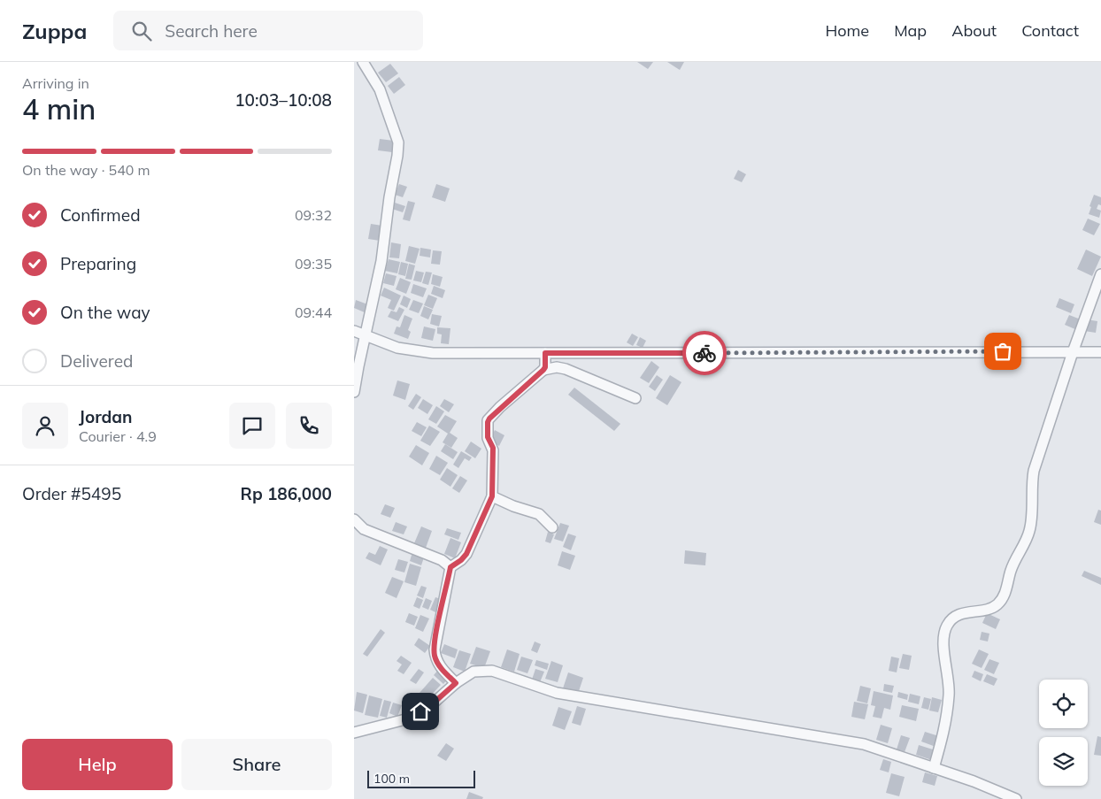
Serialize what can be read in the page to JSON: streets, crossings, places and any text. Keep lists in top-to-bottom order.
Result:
{
  "scale_bar": "100 m",
  "page": {
    "header": "Zuppa",
    "search": "Search here",
    "nav": [
      "Home",
      "Map",
      "About",
      "Contact"
    ],
    "heading": ["4 min", "Arriving in", "10:03–10:08"],
    "panel": [
      "Jordan",
      "Courier · 4.9",
      "Order #5495",
      "Rp 186,000"
    ],
    "bar": "On the way · 540 m",
    "list": [
      ["Confirmed", "09:32"],
      ["Preparing", "09:35"],
      ["On the way", "09:44"],
      "Delivered"
    ],
    "buttons": ["Help", "Share"],
    "scale": "100 m"
  }
}
